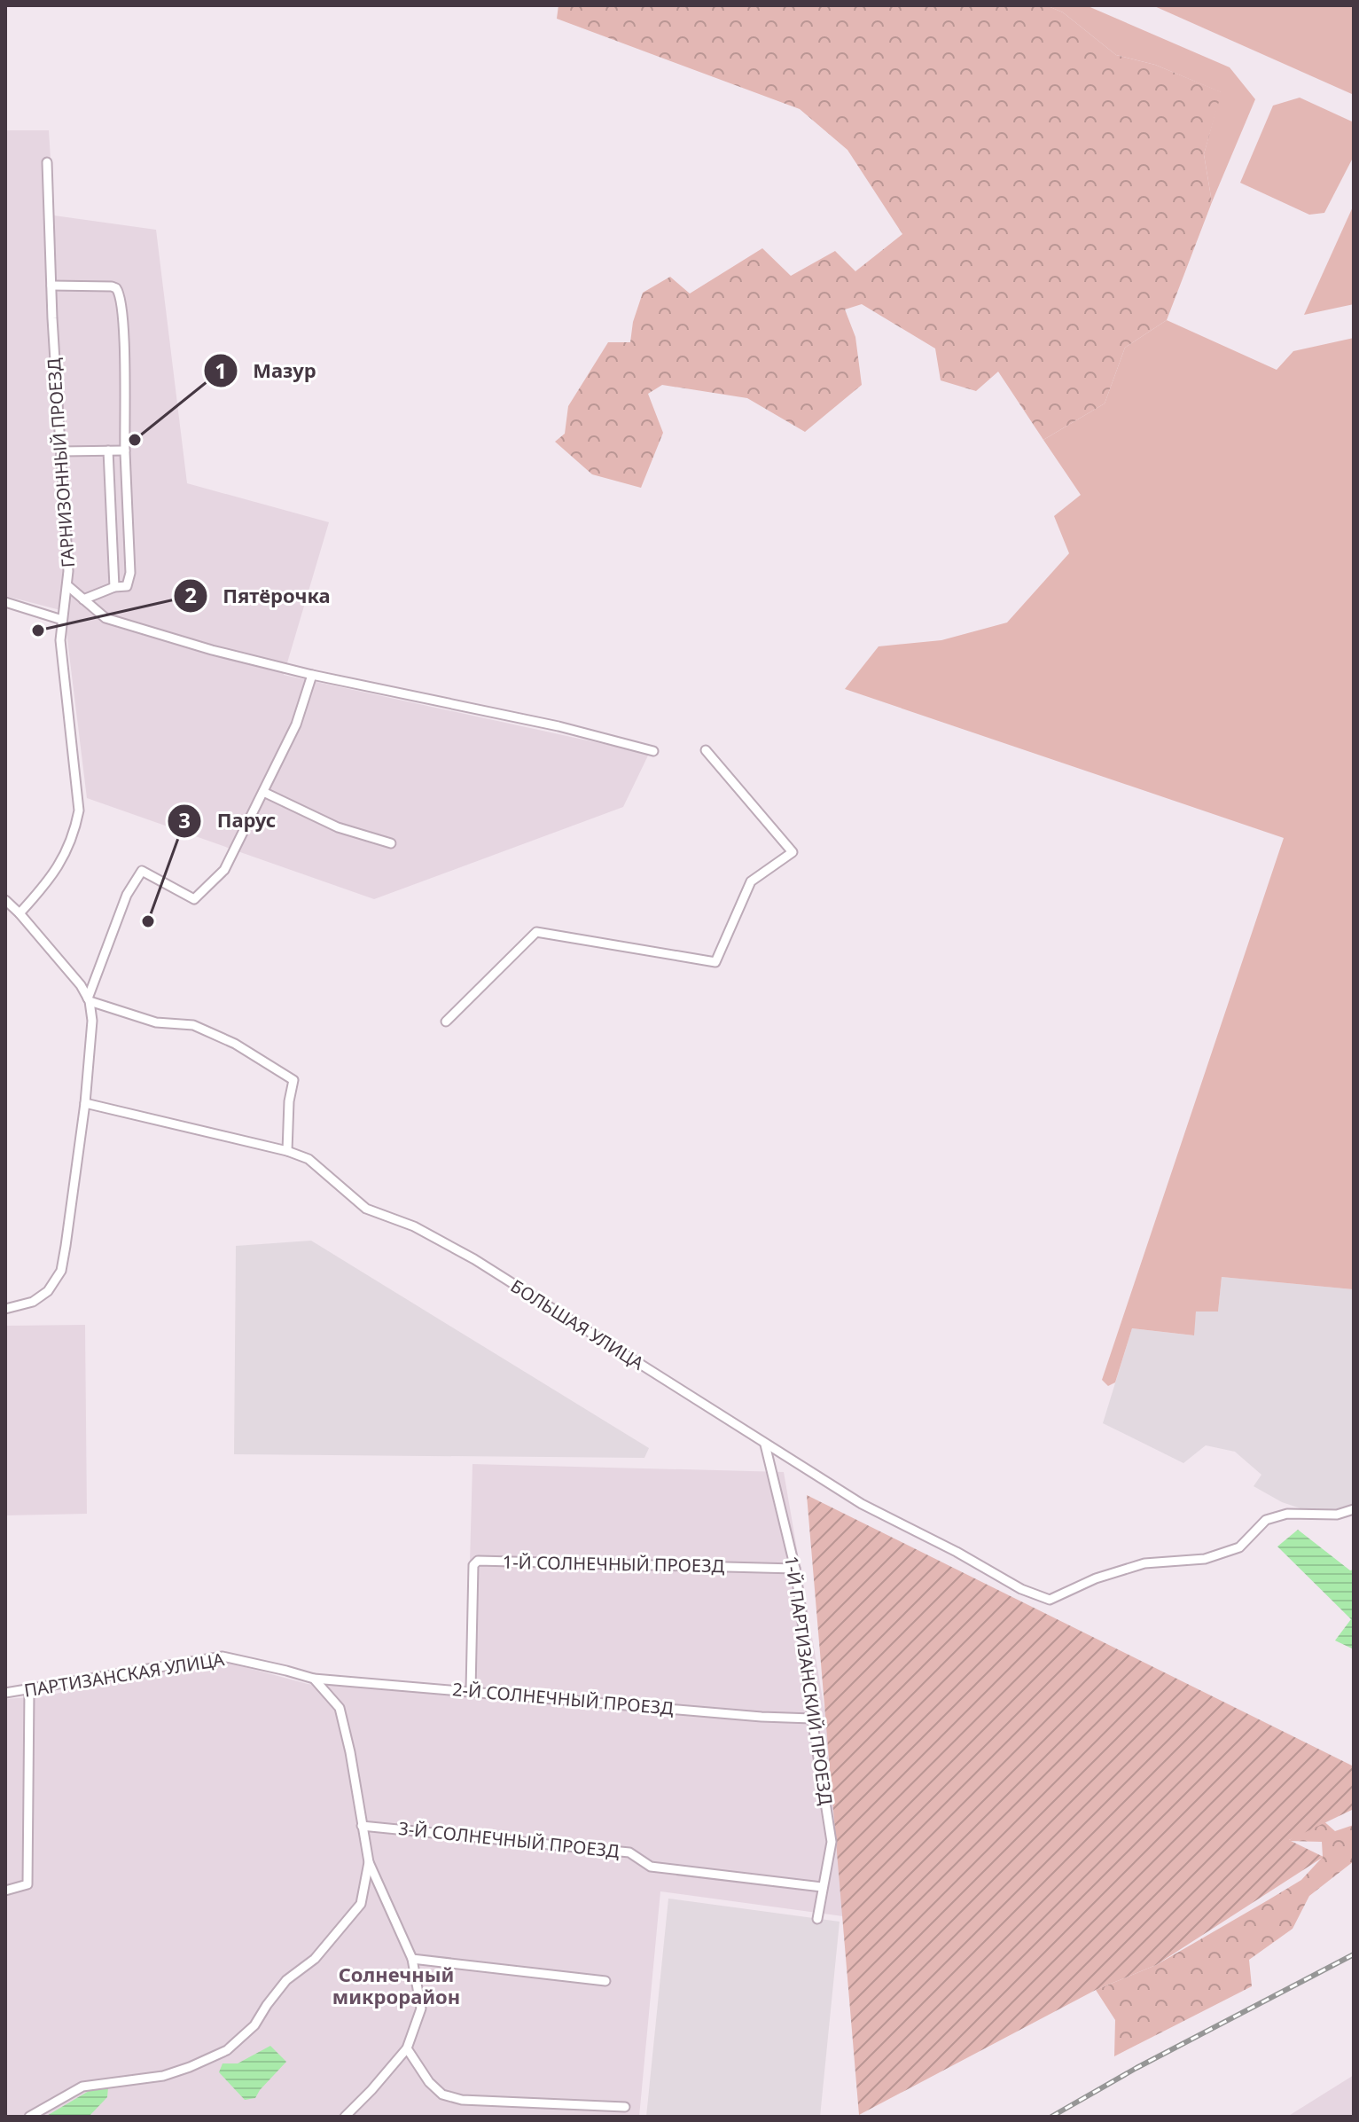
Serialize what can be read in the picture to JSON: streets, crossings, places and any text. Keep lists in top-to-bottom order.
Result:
{
  "streets": {
    "street": [
      "ГАРНИЗОННЫЙ ПРОЕЗД",
      "БОЛЬШАЯ УЛИЦА",
      "1-Й СОЛНЕЧНЫЙ ПРОЕЗД",
      "ПАРТИЗАНСКАЯ УЛИЦА",
      "1-Й ПАРТИЗАНСКИЙ ПРОЕЗД",
      "2-Й СОЛНЕЧНЫЙ ПРОЕЗД",
      "3-Й СОЛНЕЧНЫЙ ПРОЕЗД"
    ]
  },
  "crossings": [
    ["БОЛЬШАЯ УЛИЦА", "1-Й ПАРТИЗАНСКИЙ ПРОЕЗД"],
    ["1-Й СОЛНЕЧНЫЙ ПРОЕЗД", "1-Й ПАРТИЗАНСКИЙ ПРОЕЗД"],
    ["1-Й СОЛНЕЧНЫЙ ПРОЕЗД", "2-Й СОЛНЕЧНЫЙ ПРОЕЗД"],
    ["ПАРТИЗАНСКАЯ УЛИЦА", "2-Й СОЛНЕЧНЫЙ ПРОЕЗД"],
    ["1-Й ПАРТИЗАНСКИЙ ПРОЕЗД", "2-Й СОЛНЕЧНЫЙ ПРОЕЗД"],
    ["1-Й ПАРТИЗАНСКИЙ ПРОЕЗД", "3-Й СОЛНЕЧНЫЙ ПРОЕЗД"]
  ],
  "districts": ["Солнечный микрорайон"],
  "places": ["Мазур", "Пятёрочка", "Парус"]
}
